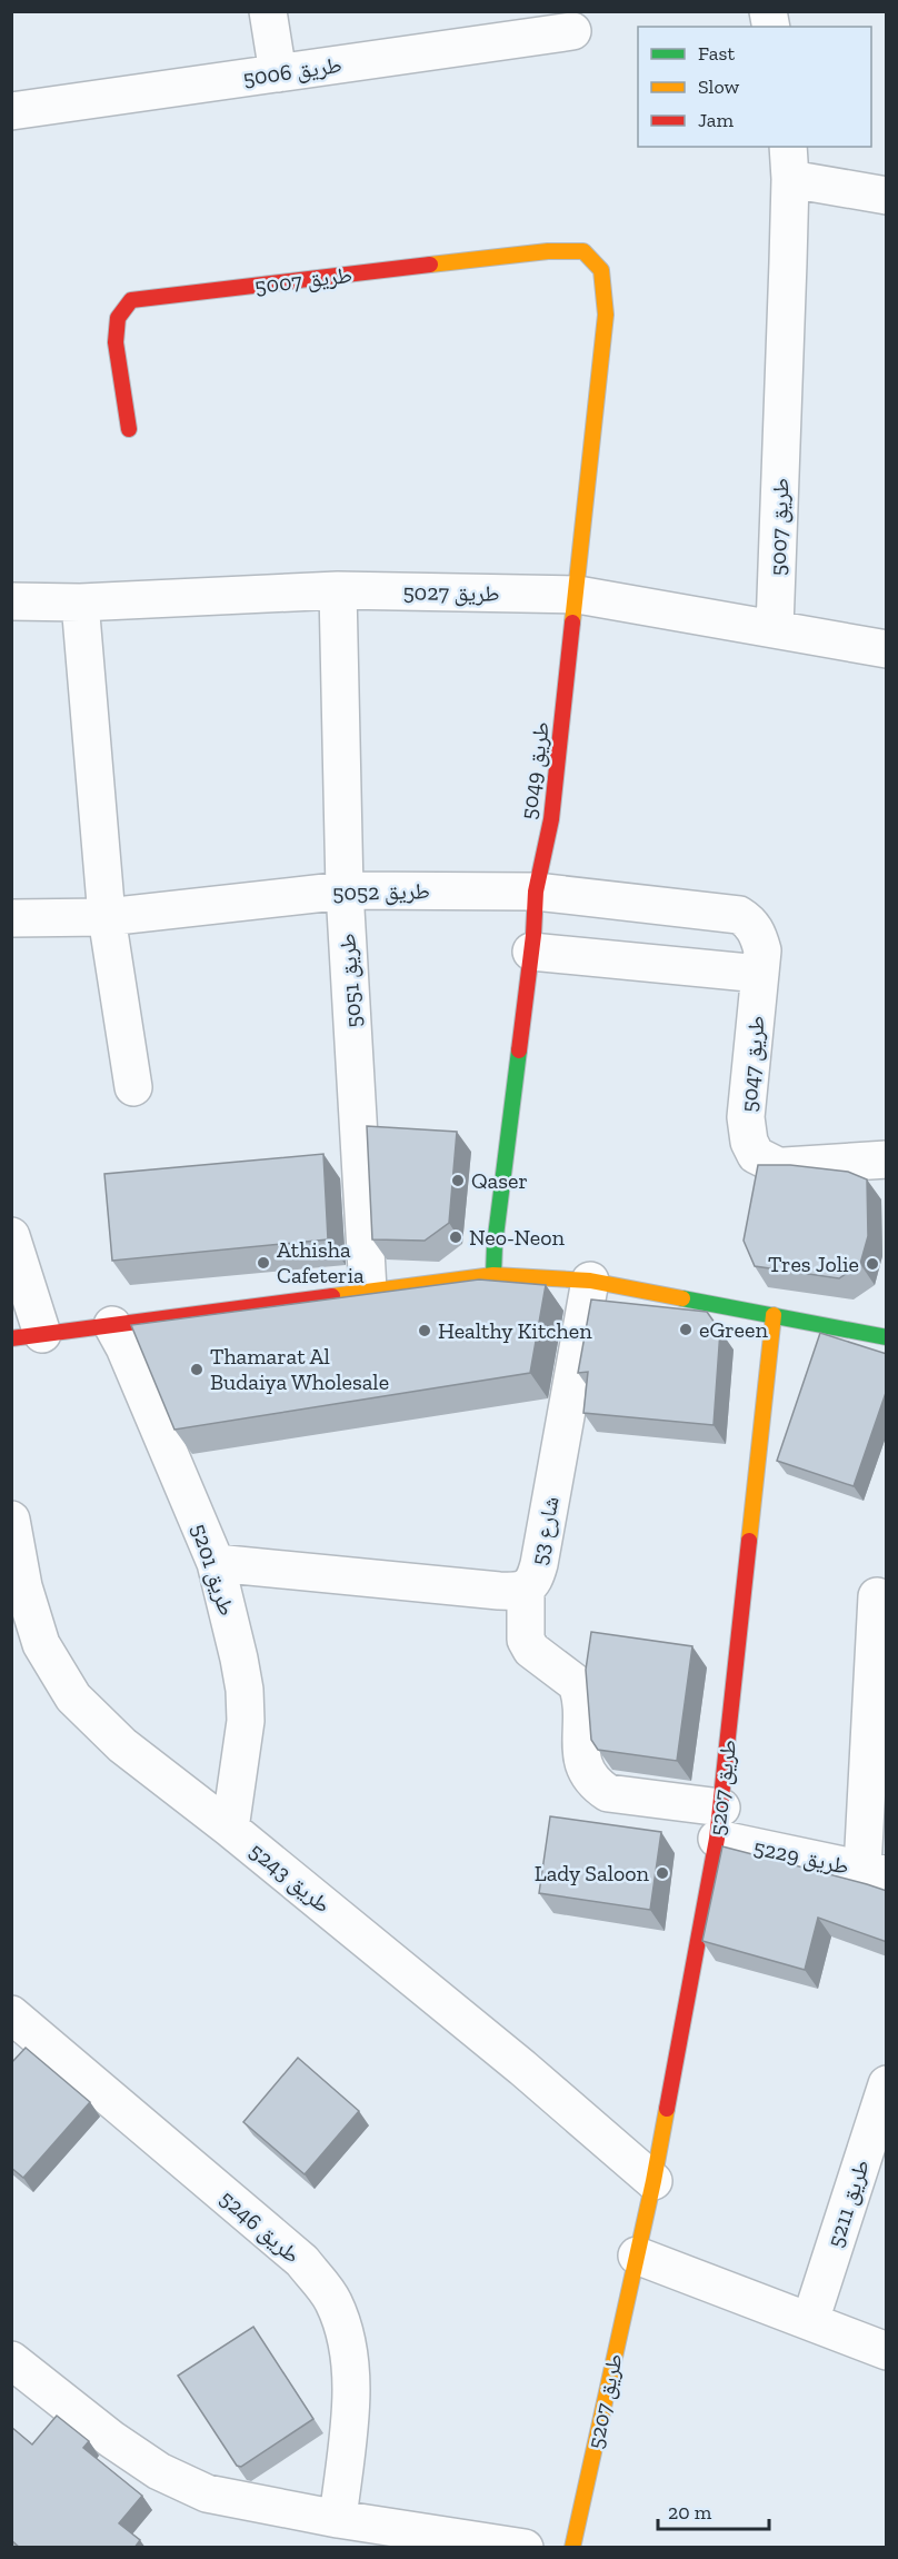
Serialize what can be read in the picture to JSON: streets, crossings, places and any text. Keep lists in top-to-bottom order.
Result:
{
  "streets": {
    "street": [
      "طريق 5006",
      "طريق 5007",
      "طريق 5027",
      "طريق 5049",
      "طريق 5052",
      "طريق 5051",
      "طريق 5047",
      "شارع 53",
      "طريق 5201",
      "طريق 5207",
      "طريق 5229",
      "طريق 5243",
      "طريق 5211",
      "طريق 5246"
    ]
  },
  "crossings": [
    ["طريق 5007", "طريق 5027"],
    ["طريق 5007", "طريق 5049"],
    ["طريق 5027", "طريق 5049"],
    ["طريق 5027", "طريق 5051"],
    ["طريق 5049", "طريق 5052"],
    ["طريق 5052", "طريق 5051"],
    ["طريق 5052", "طريق 5047"],
    ["شارع 53", "طريق 5201"],
    ["شارع 53", "طريق 5229"],
    ["طريق 5201", "طريق 5243"],
    ["طريق 5207", "طريق 5229"],
    ["طريق 5207", "طريق 5243"]
  ],
  "places": [
    "Qaser",
    "Neo-Neon",
    "Athisha Cafeteria",
    "Tres Jolie",
    "eGreen",
    "Healthy Kitchen",
    "Thamarat Al Budaiya Wholesale",
    "Lady Saloon"
  ],
  "legend": ["Fast", "Slow", "Jam"],
  "scale_bar": "20 m"
}
